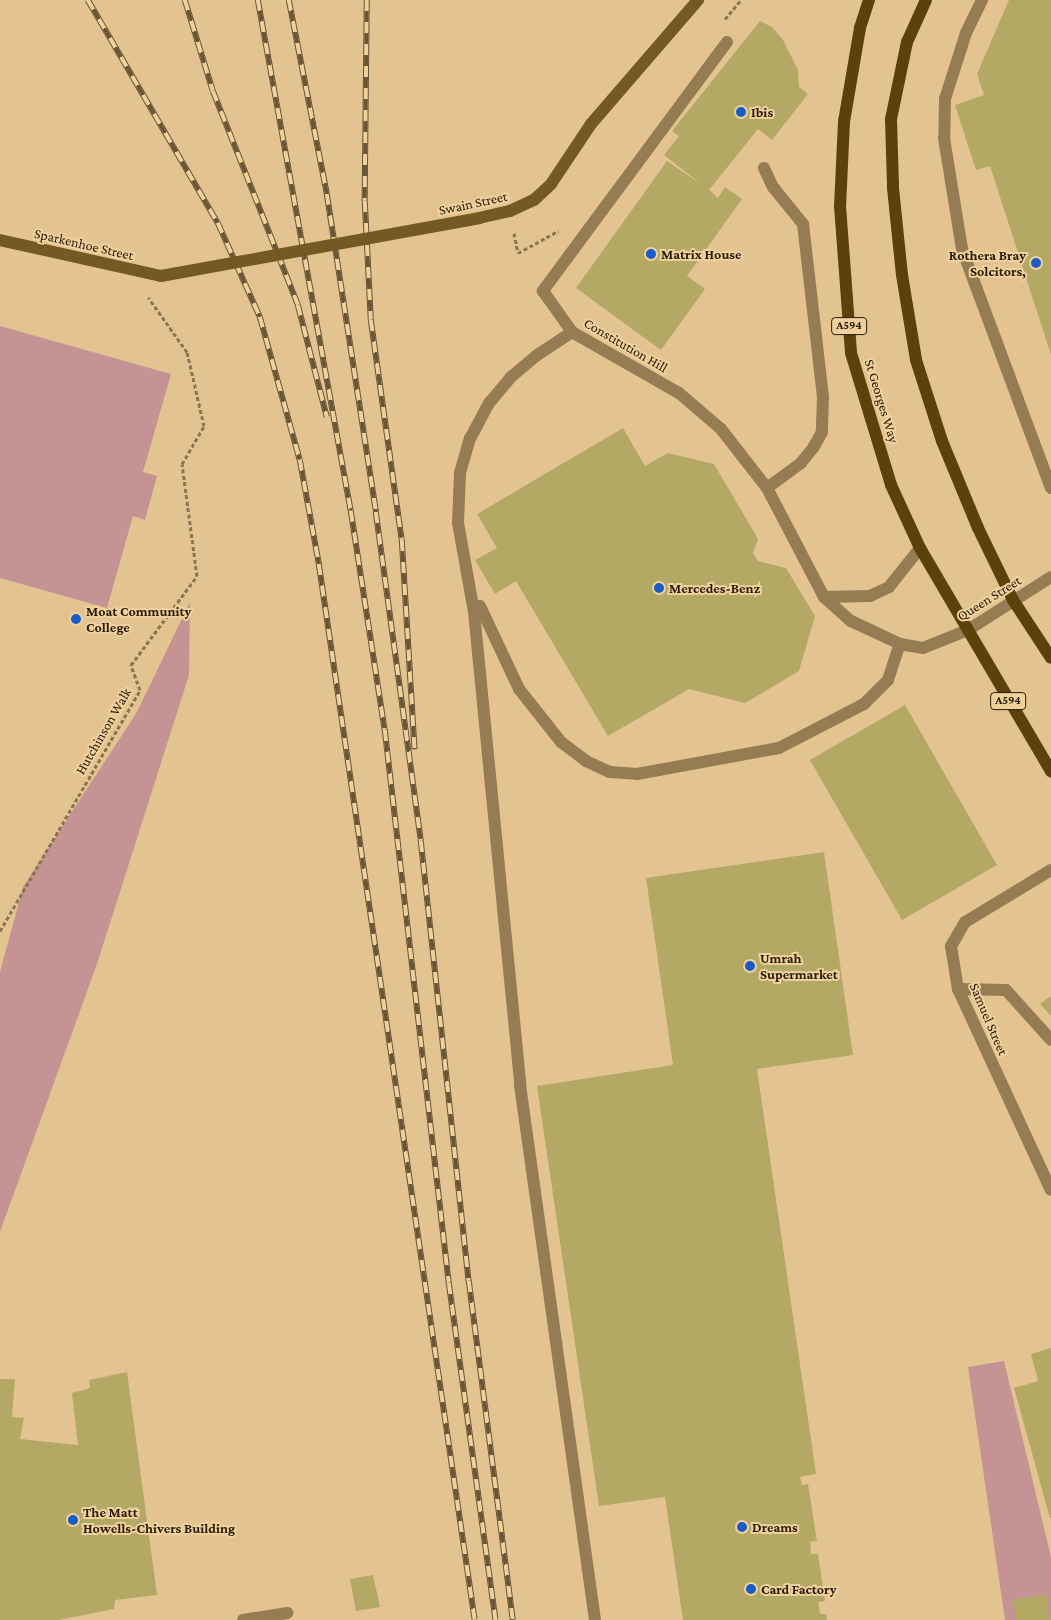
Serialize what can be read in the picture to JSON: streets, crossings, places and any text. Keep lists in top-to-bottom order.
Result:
{
  "streets": {
    "main road": ["A594", "St Georges Way"],
    "street": [
      "Swain Street",
      "Sparkenhoe Street",
      "Constitution Hill",
      "Queen Street",
      "Samuel Street"
    ],
    "path": ["Hutchinson Walk"]
  },
  "crossings": [
    ["Swain Street", "Sparkenhoe Street"],
    ["Sparkenhoe Street", "Hutchinson Walk"],
    ["Constitution Hill", "Queen Street"],
    ["St Georges Way", "Queen Street"]
  ],
  "places": [
    "Ibis",
    "Matrix House",
    "Rothera Bray Solcitors,",
    "Mercedes-Benz",
    "Moat Community College",
    "Umrah Supermarket",
    "The Matt Howells-Chivers Building",
    "Dreams",
    "Card Factory"
  ]
}
